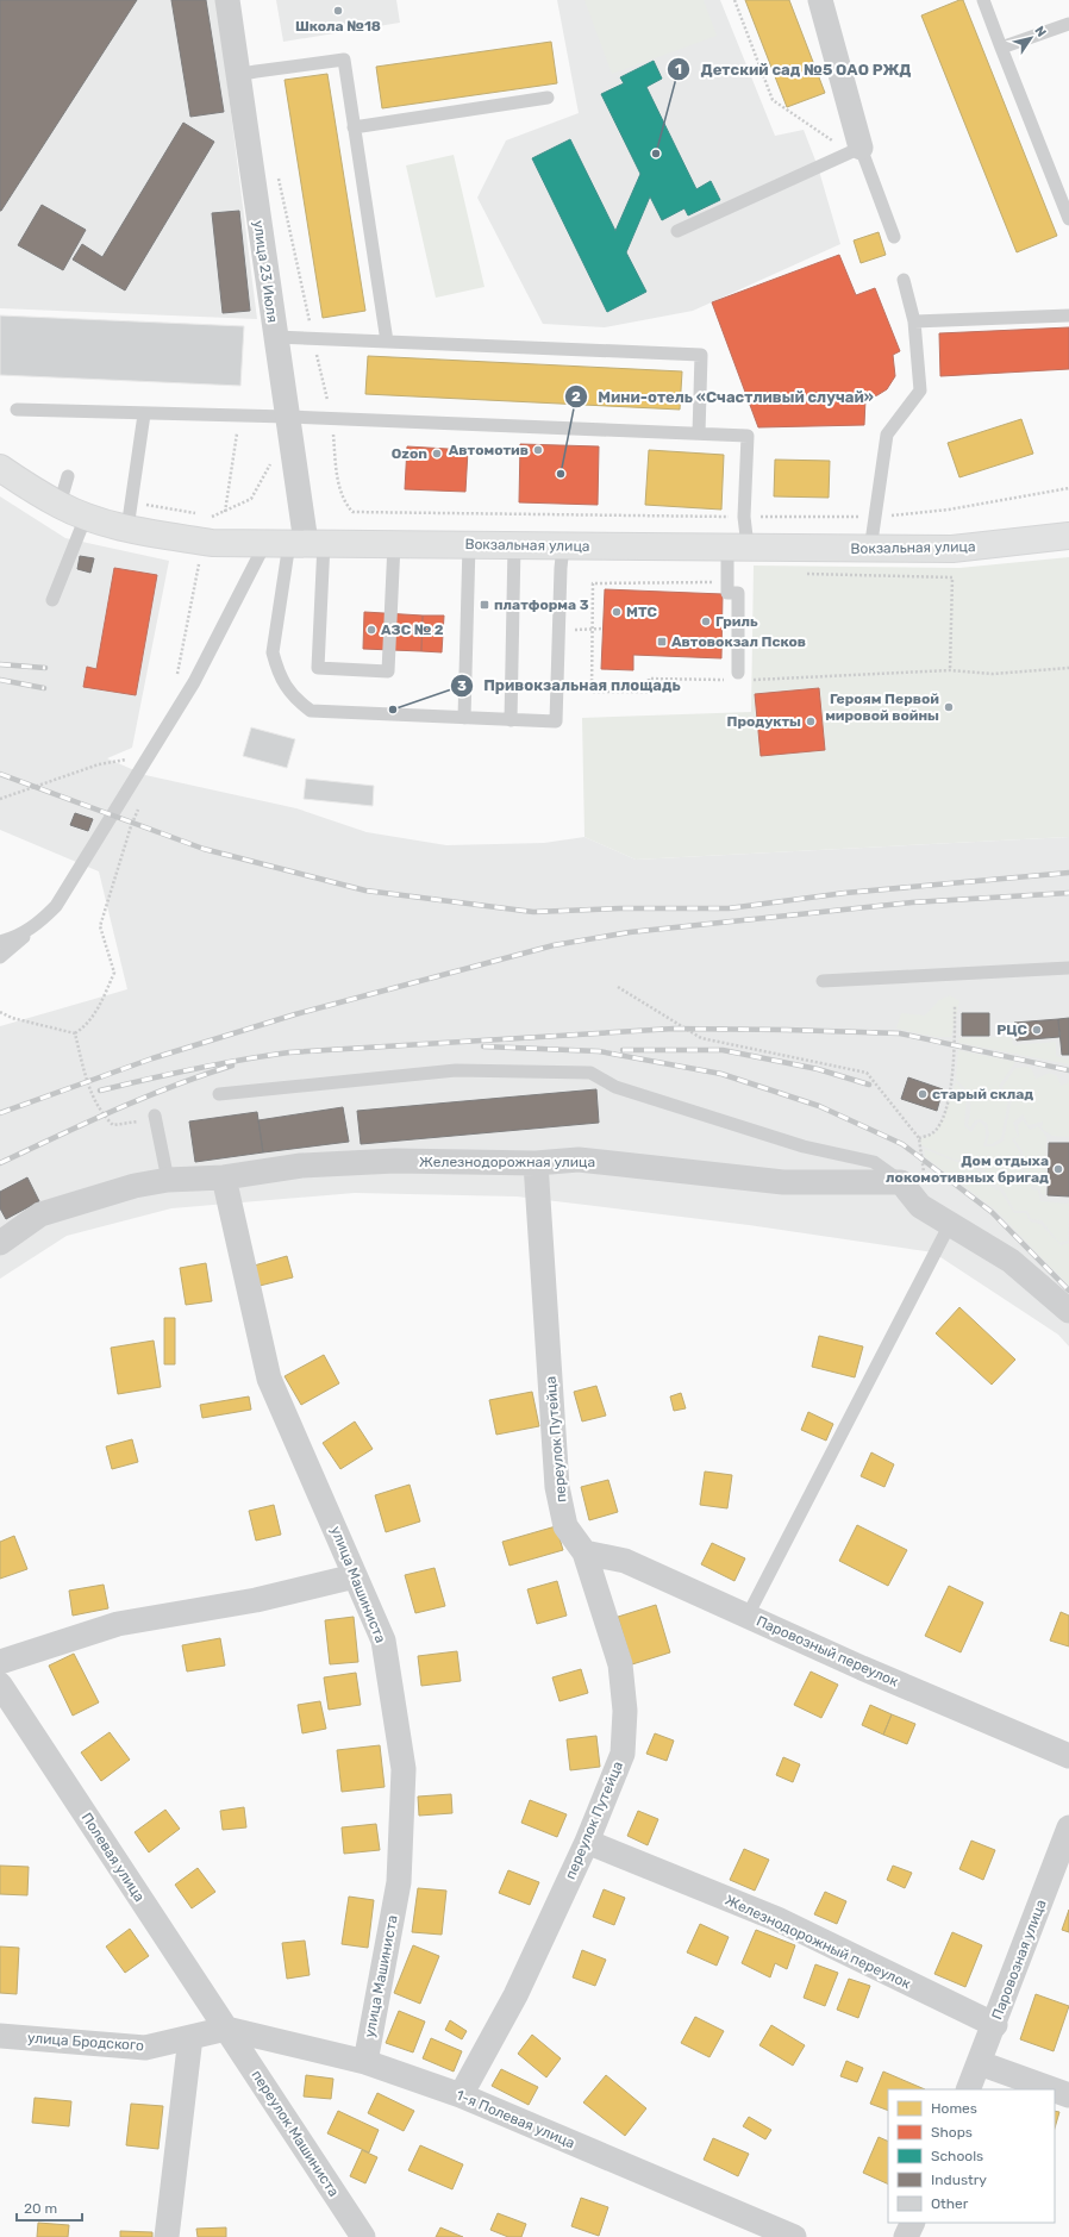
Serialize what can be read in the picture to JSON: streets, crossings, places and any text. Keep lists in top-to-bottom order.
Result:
{
  "streets": {
    "main road": ["Вокзальная улица"],
    "street": [
      "улица 23 Июля",
      "Железнодорожная улица",
      "переулок Путейца",
      "улица Машиниста",
      "Паровозный переулок",
      "Полевая улица",
      "Железнодорожный переулок",
      "Паровозная улица",
      "улица Бродского",
      "1-я Полевая улица",
      "переулок Машиниста"
    ]
  },
  "crossings": [
    ["улица 23 Июля", "Вокзальная улица"],
    ["Железнодорожная улица", "переулок Путейца"],
    ["Железнодорожная улица", "улица Машиниста"],
    ["переулок Путейца", "Паровозный переулок"],
    ["переулок Путейца", "Железнодорожный переулок"],
    ["переулок Путейца", "1-я Полевая улица"],
    ["улица Машиниста", "1-я Полевая улица"],
    ["Полевая улица", "улица Бродского"],
    ["Полевая улица", "1-я Полевая улица"],
    ["Полевая улица", "переулок Машиниста"],
    ["Железнодорожный переулок", "Паровозная улица"],
    ["улица Бродского", "1-я Полевая улица"],
    ["улица Бродского", "переулок Машиниста"],
    ["1-я Полевая улица", "переулок Машиниста"]
  ],
  "places": {
    "other": [
      "Школа №18",
      "Детский сад №5 ОАО РЖД",
      "Автомотив",
      "Ozon",
      "Мини-отель «Счастливый случай»",
      "МТС",
      "Гриль",
      "АЗС № 2",
      "Героям Первой мировой войны",
      "Привокзальная площадь",
      "Продукты",
      "РЦС",
      "старый склад",
      "Дом отдыха локомотивных бригад"
    ],
    "transit": ["платформа 3", "Автовокзал Псков"]
  },
  "legend": [
    "Homes",
    "Shops",
    "Schools",
    "Industry",
    "Other"
  ],
  "scale_bar": "20 m",
  "north": "top right"
}
